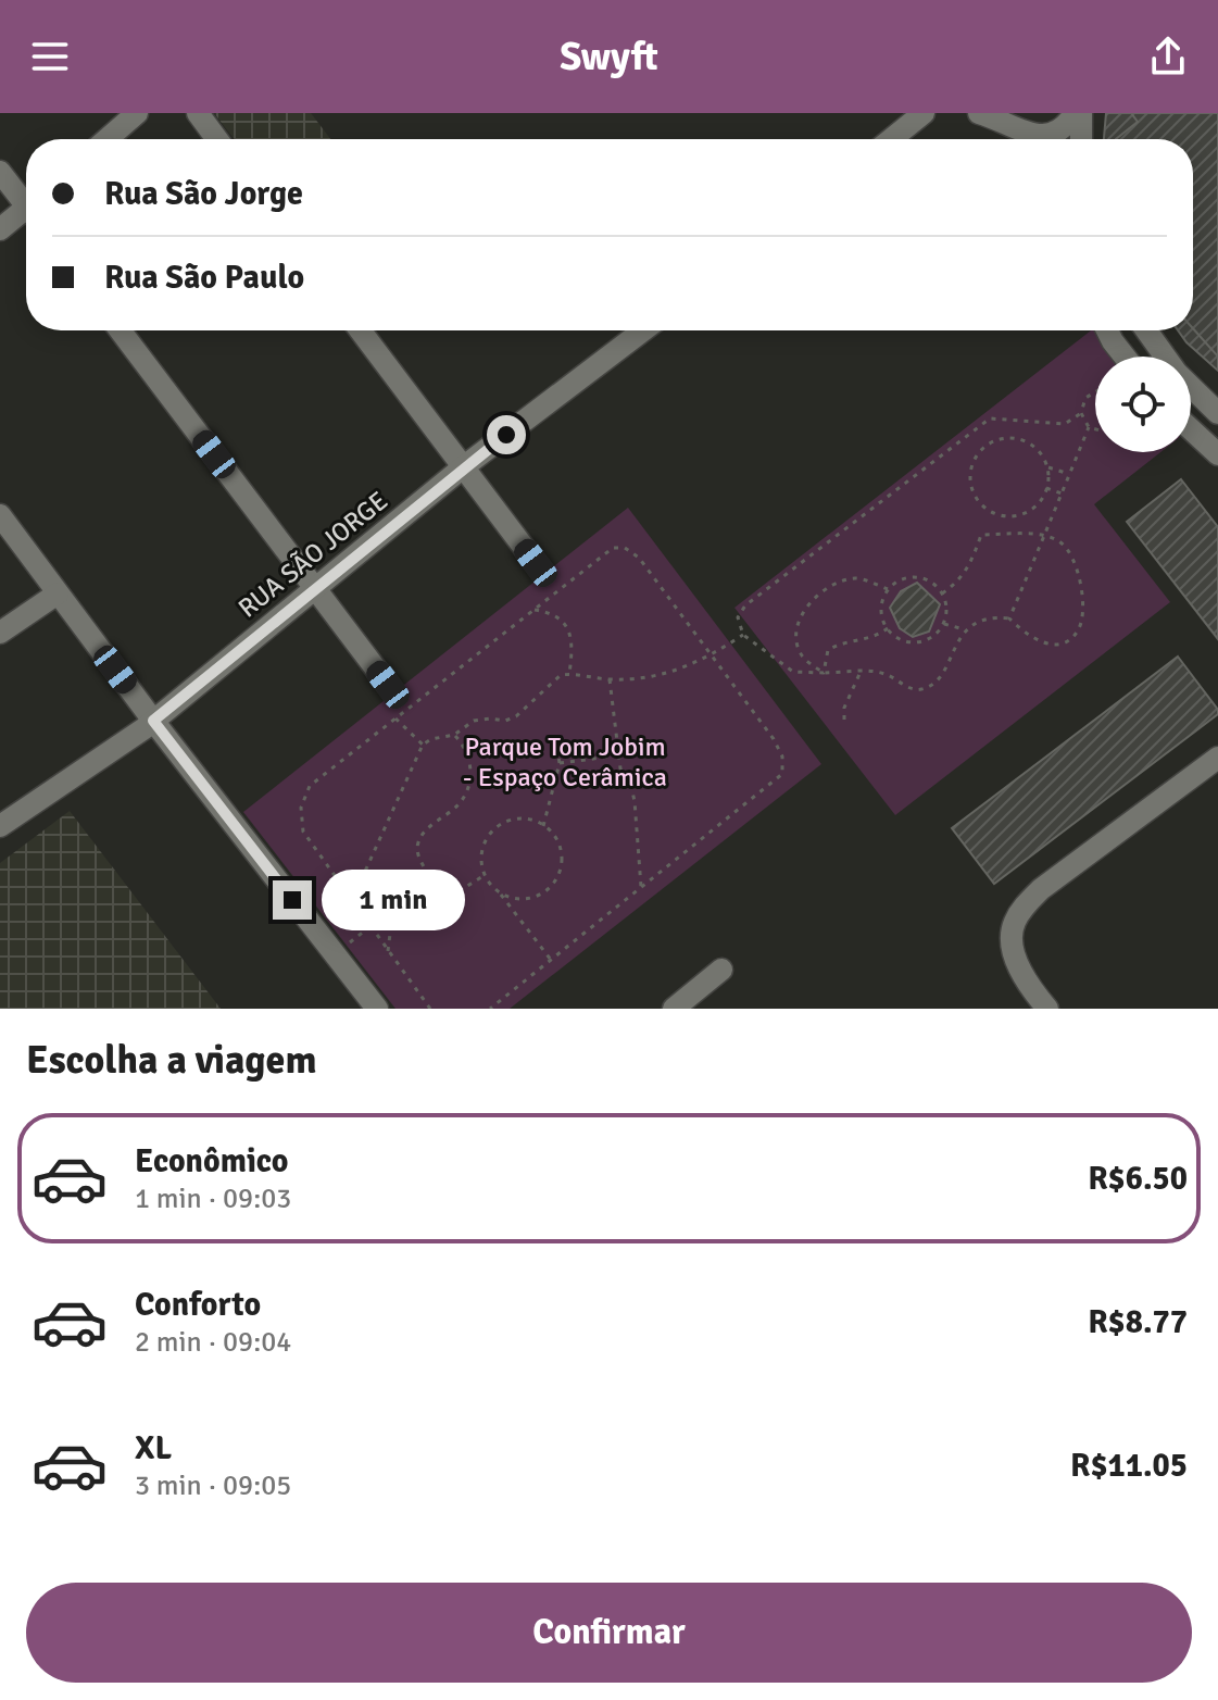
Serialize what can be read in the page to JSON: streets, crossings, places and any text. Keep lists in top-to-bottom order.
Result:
{
  "streets": {
    "street": ["RUA SÃO JORGE"]
  },
  "parks": ["Parque Tom Jobim - Espaço Cerâmica"],
  "page": {
    "header": "Swyft",
    "banner": ["Rua São Jorge", "Rua São Paulo"],
    "bubble": "1 min",
    "heading": "Escolha a viagem",
    "list": [
      {
        "name": "Econômico",
        "note": "1 min · 09:03",
        "value": "R$6.50"
      },
      {
        "name": "Conforto",
        "note": "2 min · 09:04",
        "value": "R$8.77"
      },
      {
        "name": "XL",
        "note": "3 min · 09:05",
        "value": "R$11.05"
      }
    ],
    "buttons": "Confirmar"
  }
}
